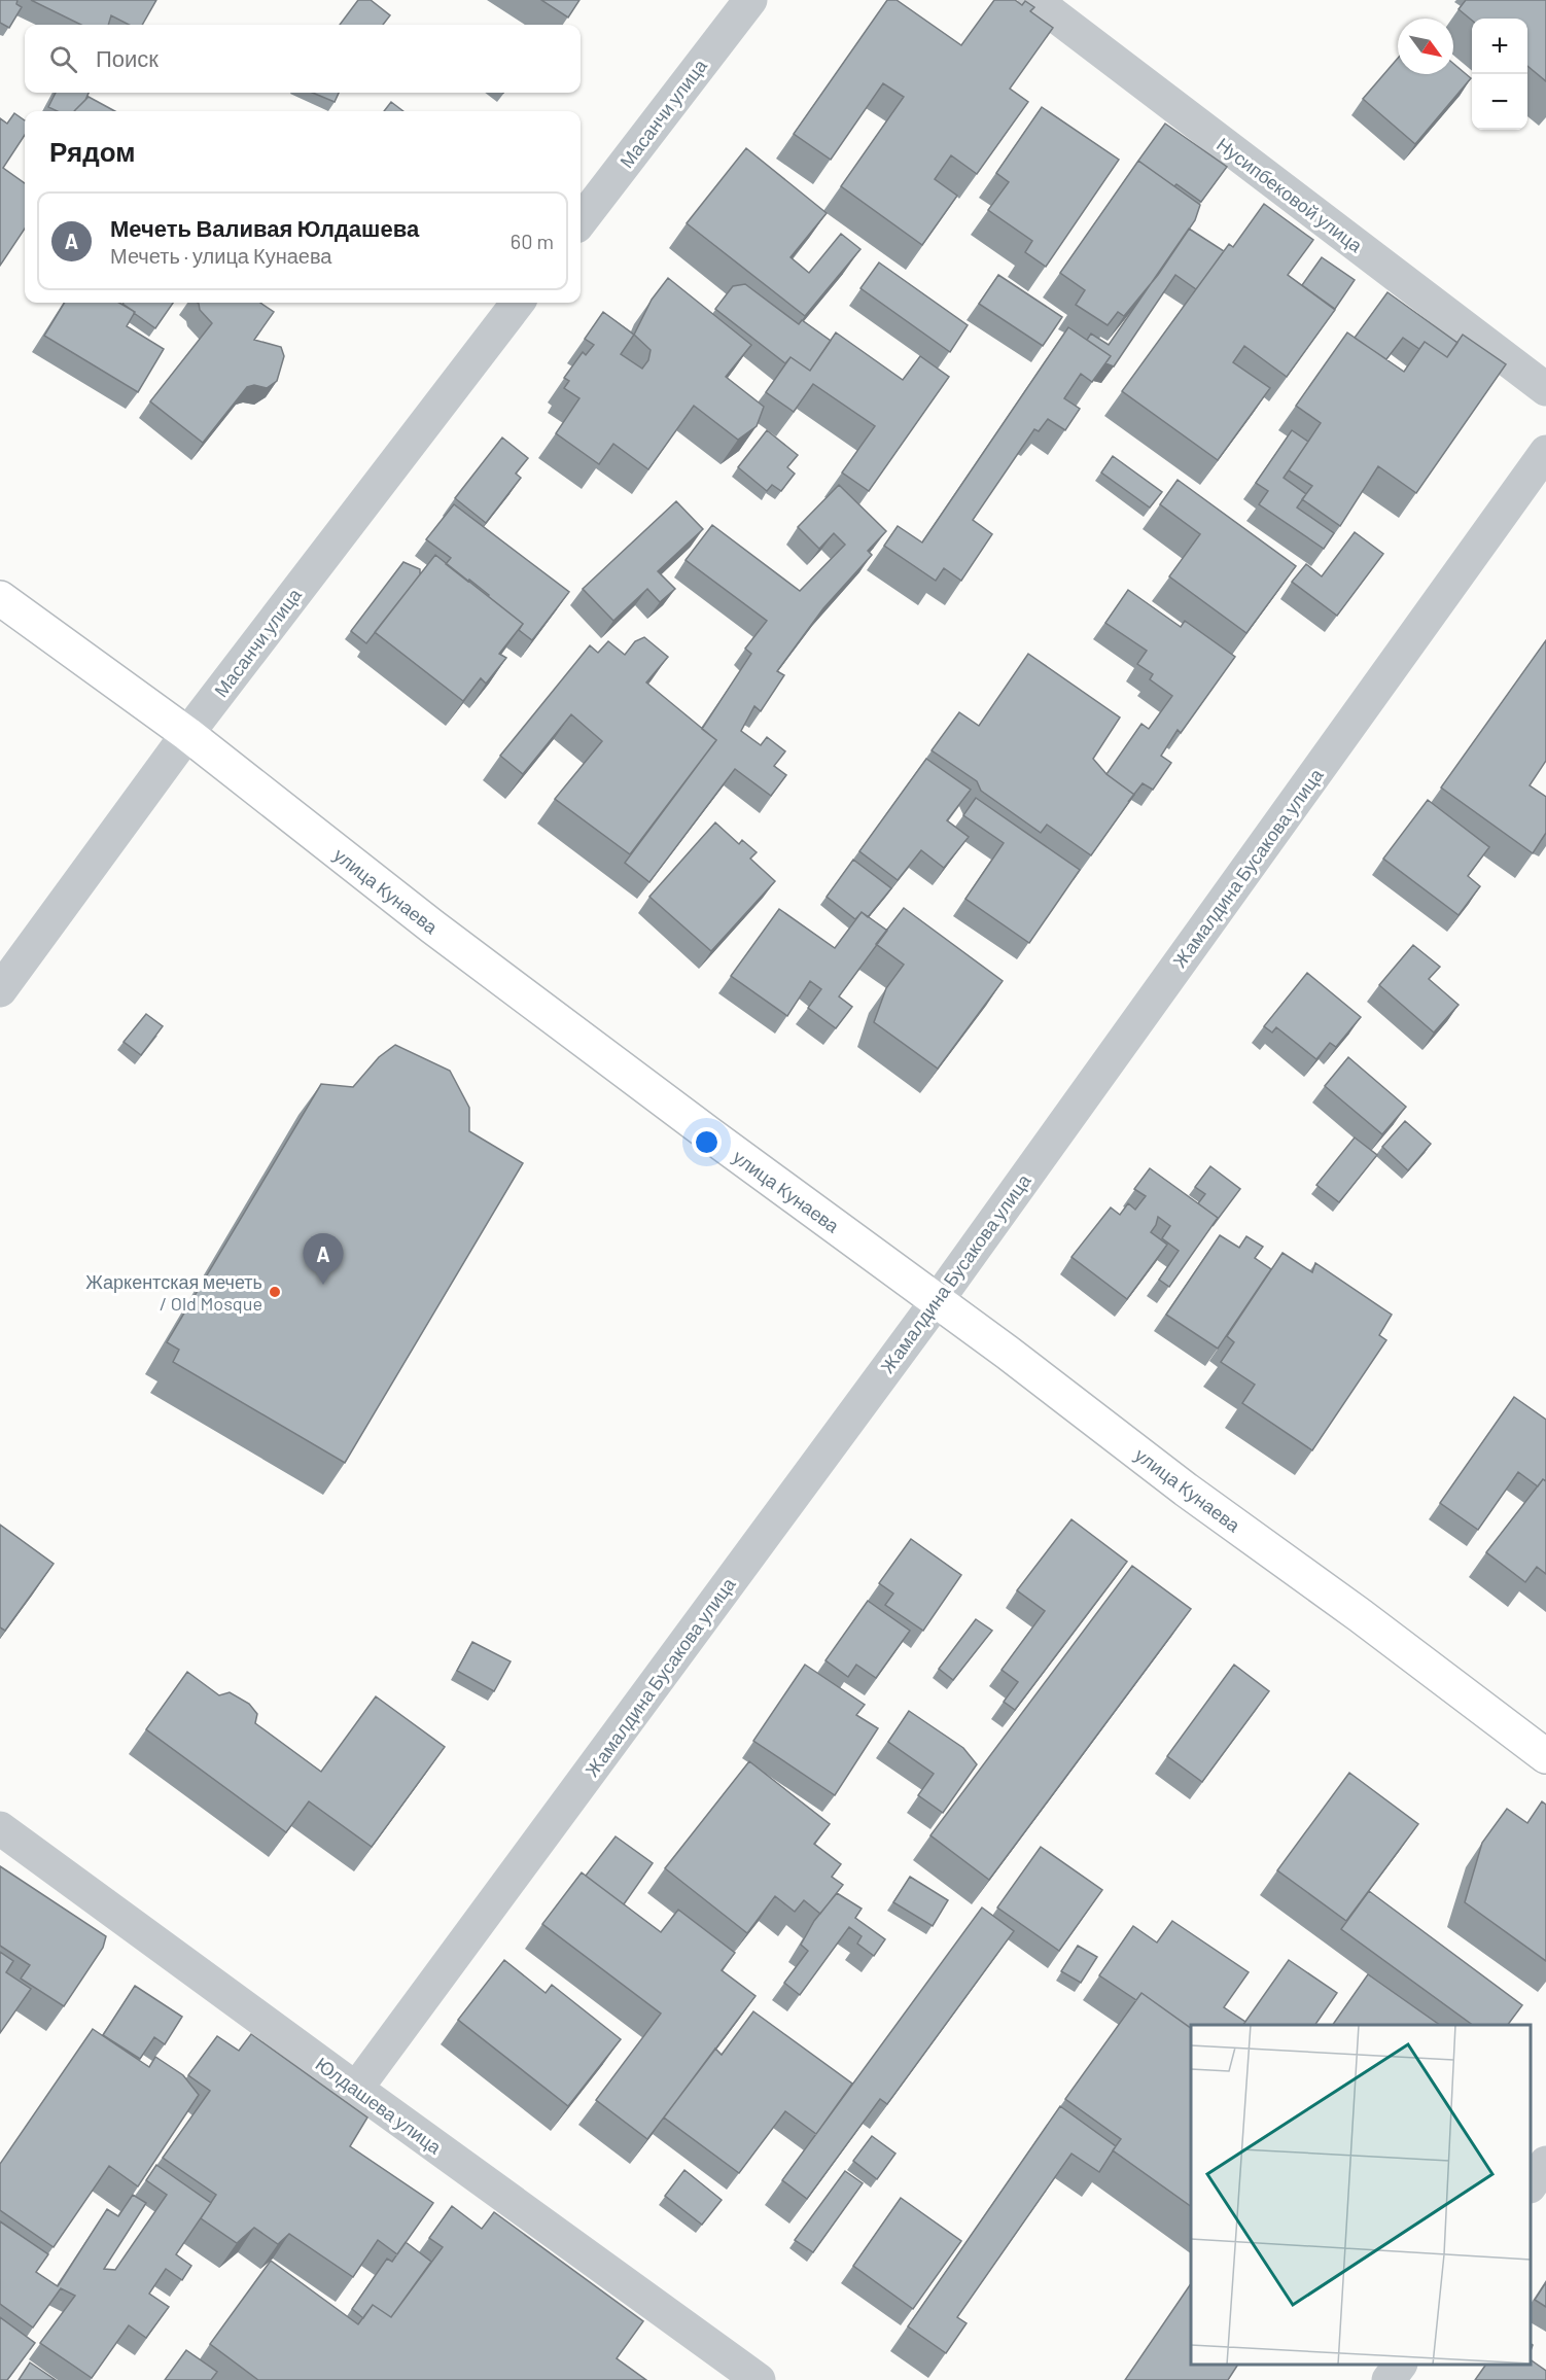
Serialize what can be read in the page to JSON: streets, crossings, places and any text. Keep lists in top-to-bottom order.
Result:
{
  "streets": {
    "main road": ["улица Кунаева"],
    "street": [
      "Масанчи улица",
      "Нусипбековой улица",
      "Жамалдина Бусакова улица",
      "Юлдашева улица"
    ]
  },
  "crossings": [
    ["Масанчи улица", "улица Кунаева"],
    ["Жамалдина Бусакова улица", "улица Кунаева"],
    ["Жамалдина Бусакова улица", "Юлдашева улица"]
  ],
  "places": ["Жаркентская мечеть / Old Mosque"],
  "north": "bottom right",
  "page": {
    "map_buttons": ["+", "−"],
    "search": "Поиск",
    "heading": "Рядом",
    "list": [
      {
        "mark": "A",
        "name": "Мечеть Валивая Юлдашева",
        "note": "Мечеть · улица Кунаева",
        "value": "60 m"
      }
    ],
    "pins": "A"
  }
}
